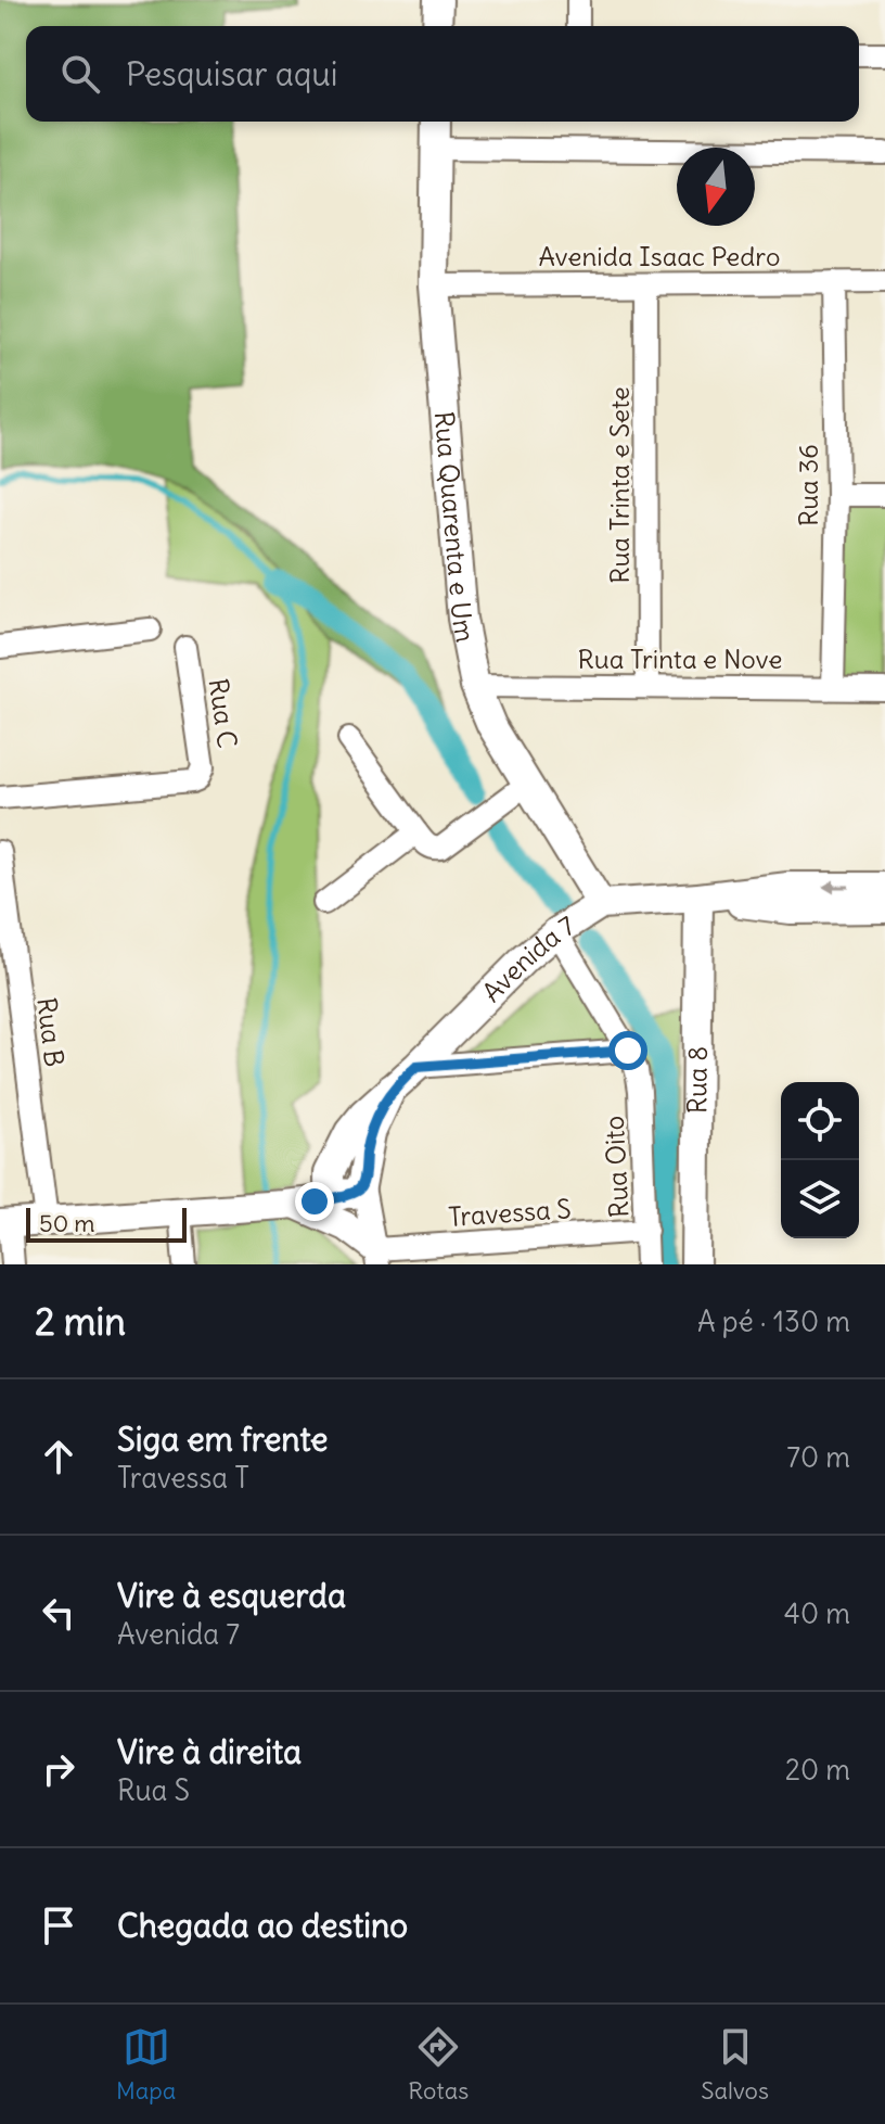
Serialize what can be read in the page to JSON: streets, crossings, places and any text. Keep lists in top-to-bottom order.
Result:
{
  "streets": {
    "street": [
      "Avenida Isaac Pedro",
      "Rua Trinta e Sete",
      "Rua 36",
      "Rua Quarenta e Um",
      "Rua Trinta e Nove",
      "Rua C",
      "Avenida 7",
      "Rua B",
      "Rua 8",
      "Rua Oito",
      "Travessa S"
    ]
  },
  "crossings": [
    ["Avenida Isaac Pedro", "Rua Trinta e Sete"],
    ["Avenida Isaac Pedro", "Rua 36"],
    ["Avenida Isaac Pedro", "Rua Quarenta e Um"],
    ["Rua Trinta e Sete", "Rua Trinta e Nove"],
    ["Rua 36", "Rua Trinta e Nove"],
    ["Rua Quarenta e Um", "Rua Trinta e Nove"],
    ["Rua Quarenta e Um", "Avenida 7"],
    ["Avenida 7", "Rua 8"],
    ["Avenida 7", "Rua Oito"],
    ["Rua Oito", "Travessa S"]
  ],
  "scale_bar": "50 m",
  "north": "bottom",
  "page": {
    "search": "Pesquisar aqui",
    "scale": "50 m",
    "heading": ["2 min", "A pé · 130 m"],
    "list": [
      ["Siga em frente", "Travessa T", "70 m"],
      ["Vire à esquerda", "Avenida 7", "40 m"],
      ["Vire à direita", "Rua S", "20 m"],
      "Chegada ao destino"
    ],
    "nav": ["Mapa", "Rotas", "Salvos"]
  }
}
